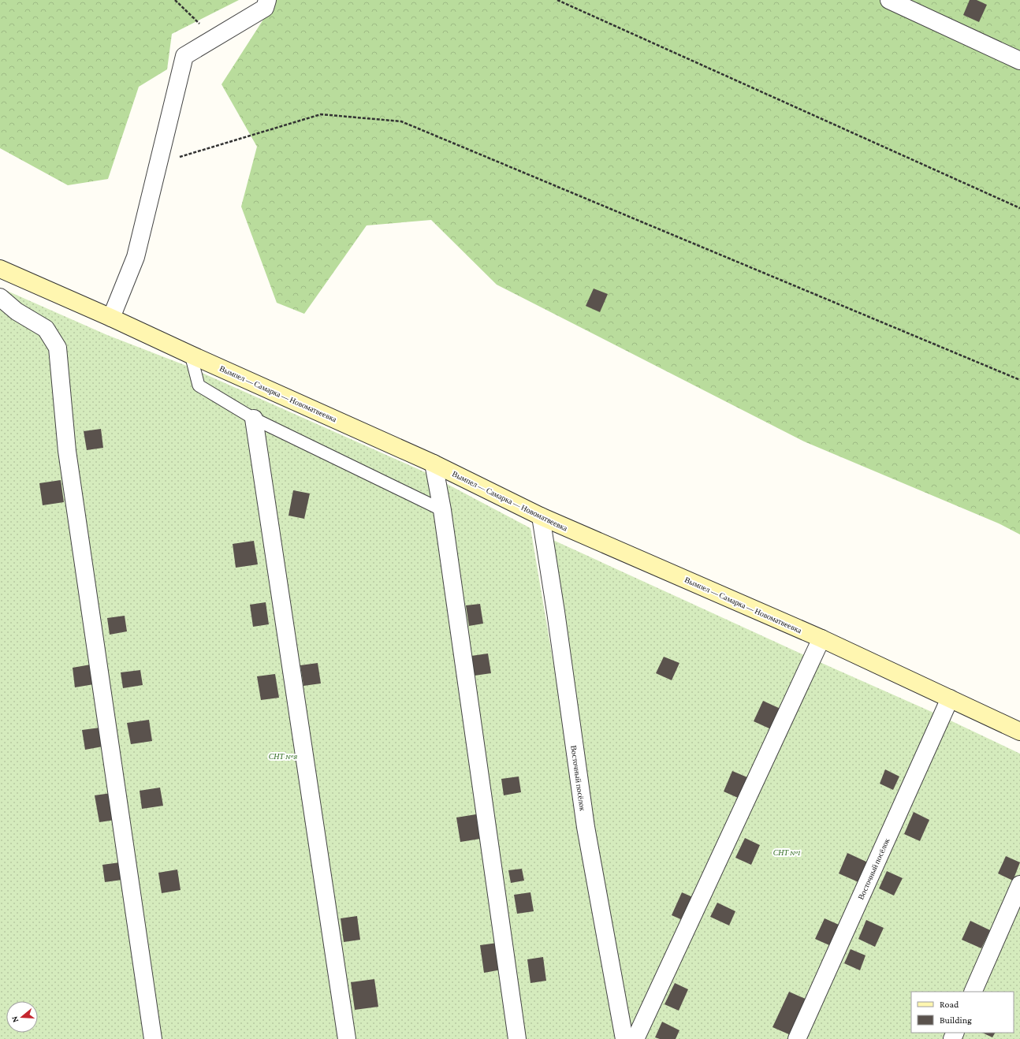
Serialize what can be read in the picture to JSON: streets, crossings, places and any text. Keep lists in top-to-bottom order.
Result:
{
  "streets": {
    "main road": ["Вымпел — Самарка — Новоматвеевка"],
    "street": ["Восточный посёлок"]
  },
  "crossings": [
    ["Вымпел — Самарка — Новоматвеевка", "Восточный посёлок"]
  ],
  "parks": ["СНТ №8", "СНТ №1"],
  "legend": ["Road", "Building"],
  "north": "left"
}
